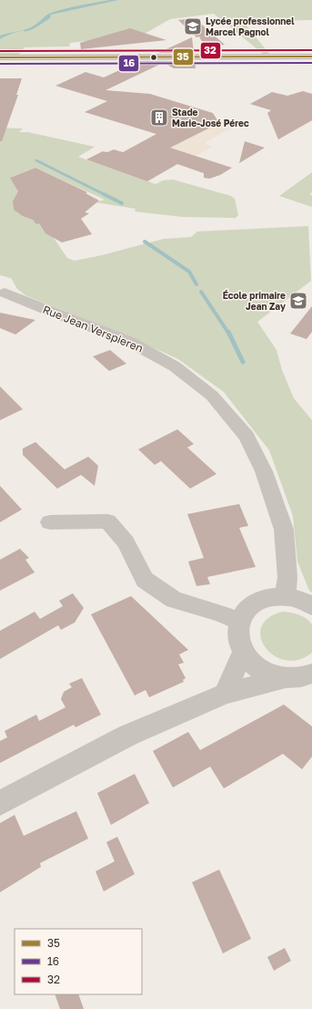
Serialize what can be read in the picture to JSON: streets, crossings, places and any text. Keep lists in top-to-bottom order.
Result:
{
  "streets": {
    "street": ["Rue Jean Verspieren"]
  },
  "places": {
    "school or university": ["Lycée professionnel Marcel Pagnol", "École primaire Jean Zay"],
    "building": ["Stade Marie-José Pérec"]
  },
  "lines": ["transit line 32", "transit line 35", "transit line 16"],
  "legend": ["35", "16", "32"]
}
